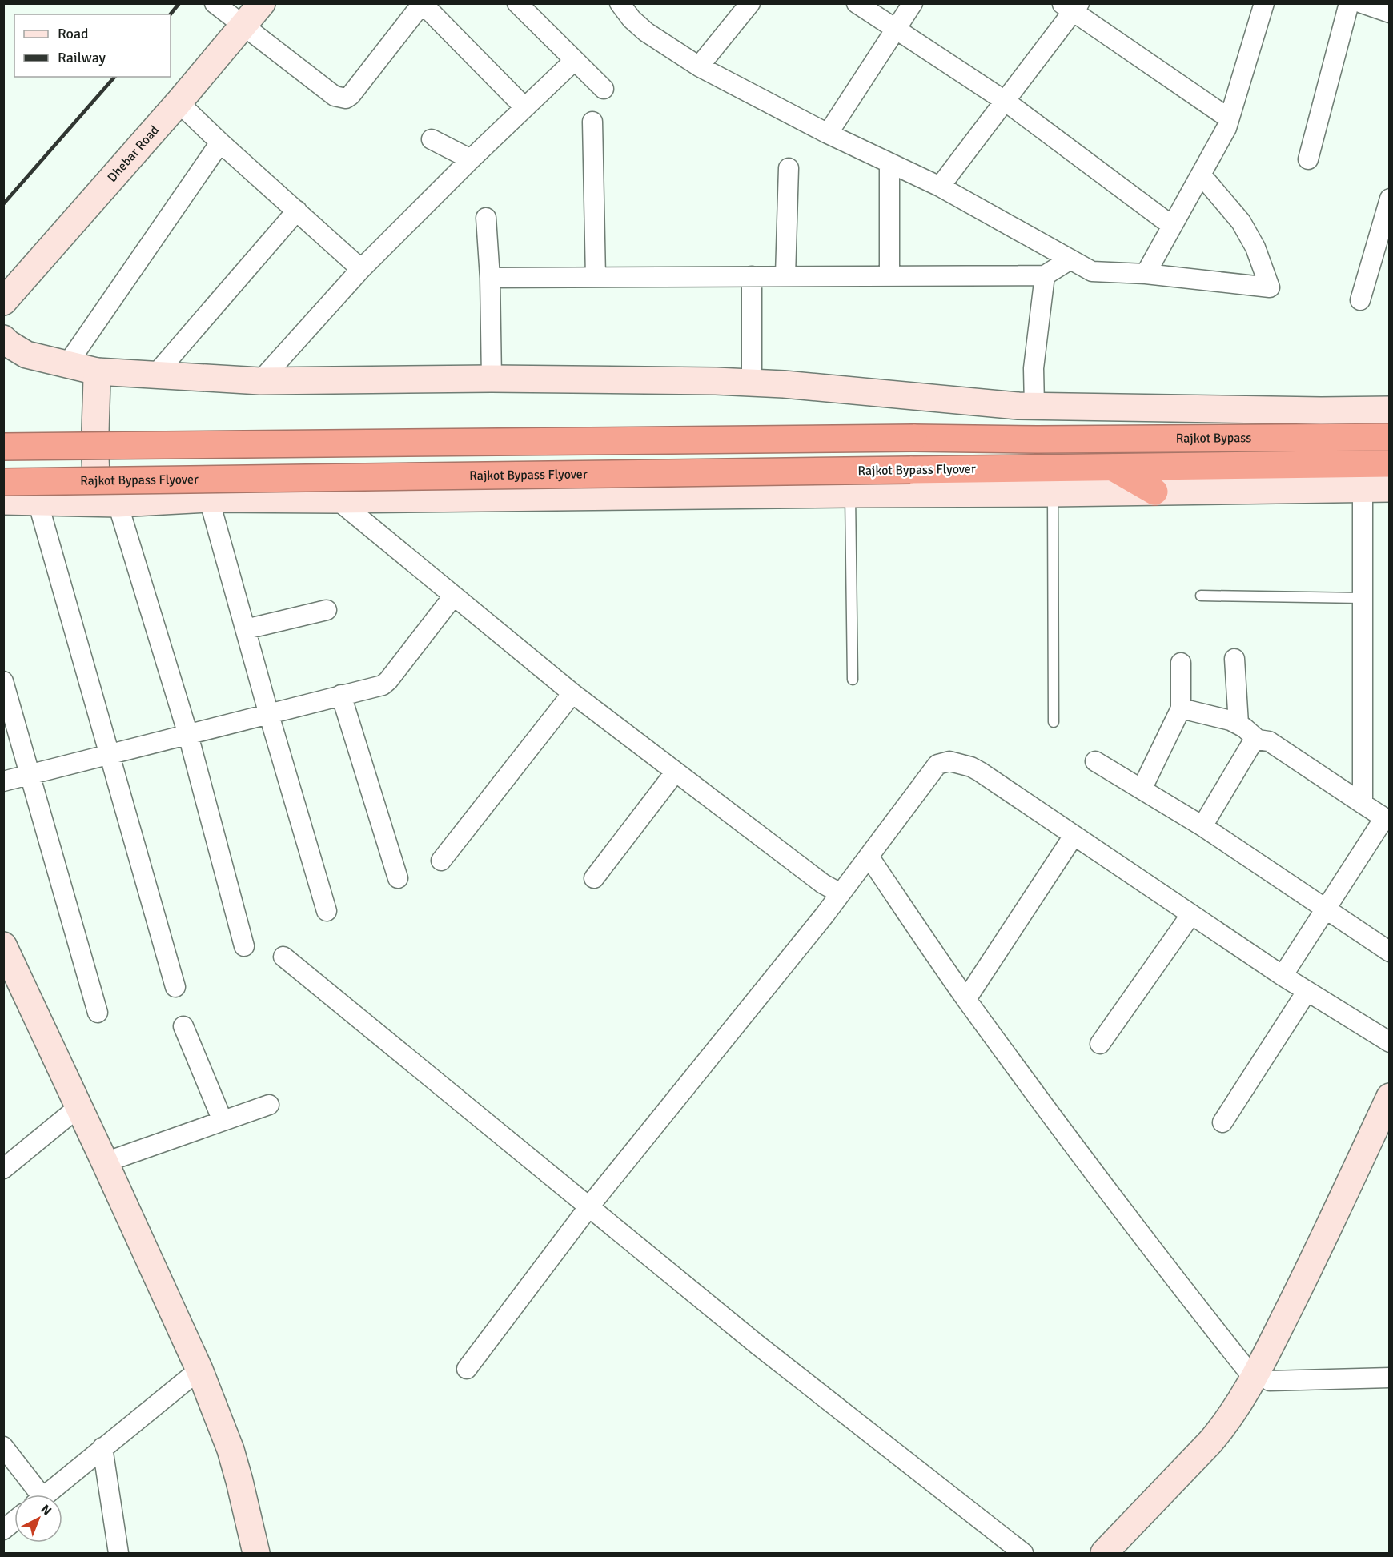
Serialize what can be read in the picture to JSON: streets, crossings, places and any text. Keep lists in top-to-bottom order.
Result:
{
  "streets": {
    "highway": ["Rajkot Bypass", "Rajkot Bypass Flyover"],
    "street": ["Dhebar Road"]
  },
  "legend": ["Road", "Railway"],
  "north": "top right"
}
